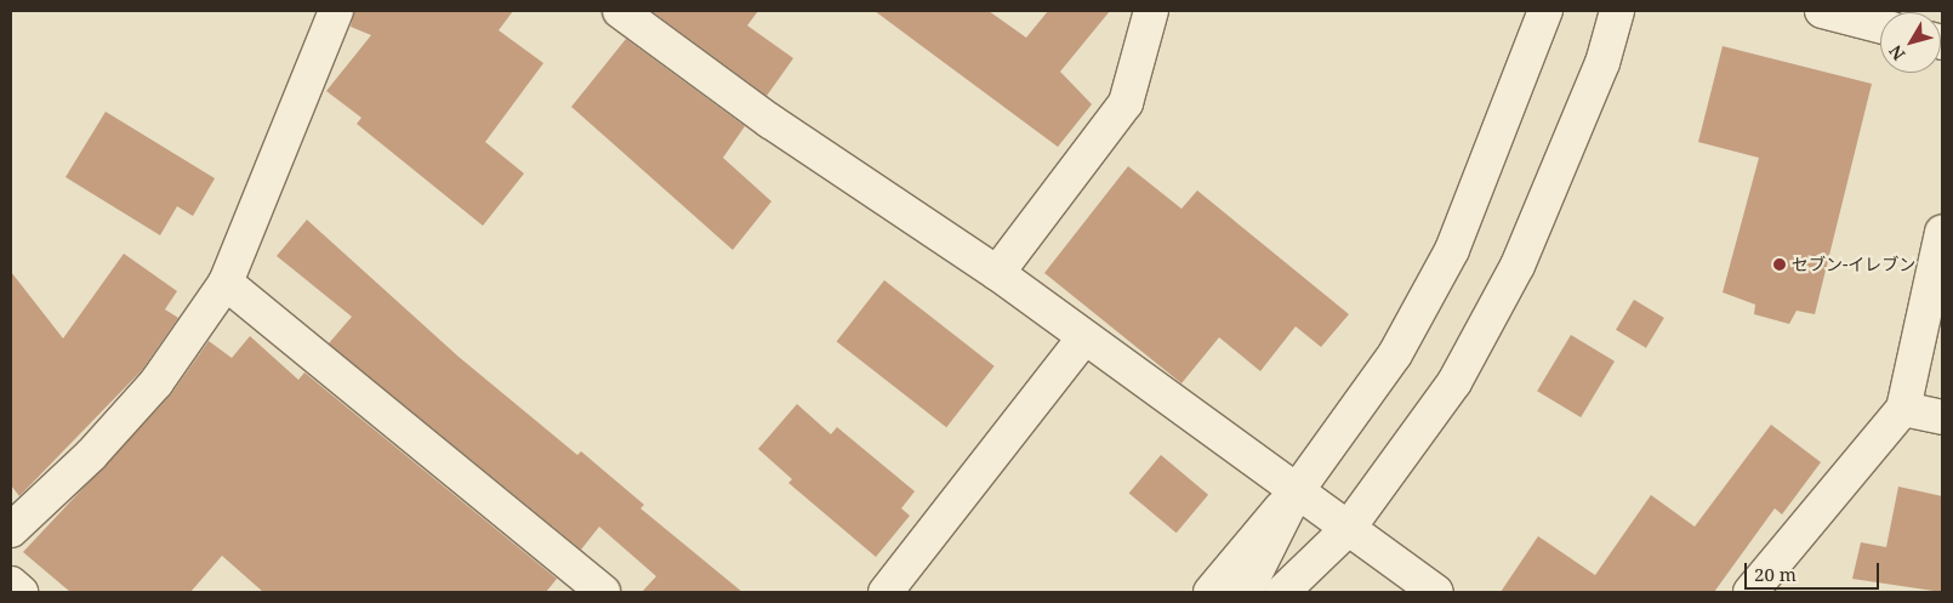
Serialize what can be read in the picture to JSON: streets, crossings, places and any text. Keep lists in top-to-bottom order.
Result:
{
  "places": ["セブン-イレブン"],
  "scale_bar": "20 m",
  "north": "bottom left"
}
